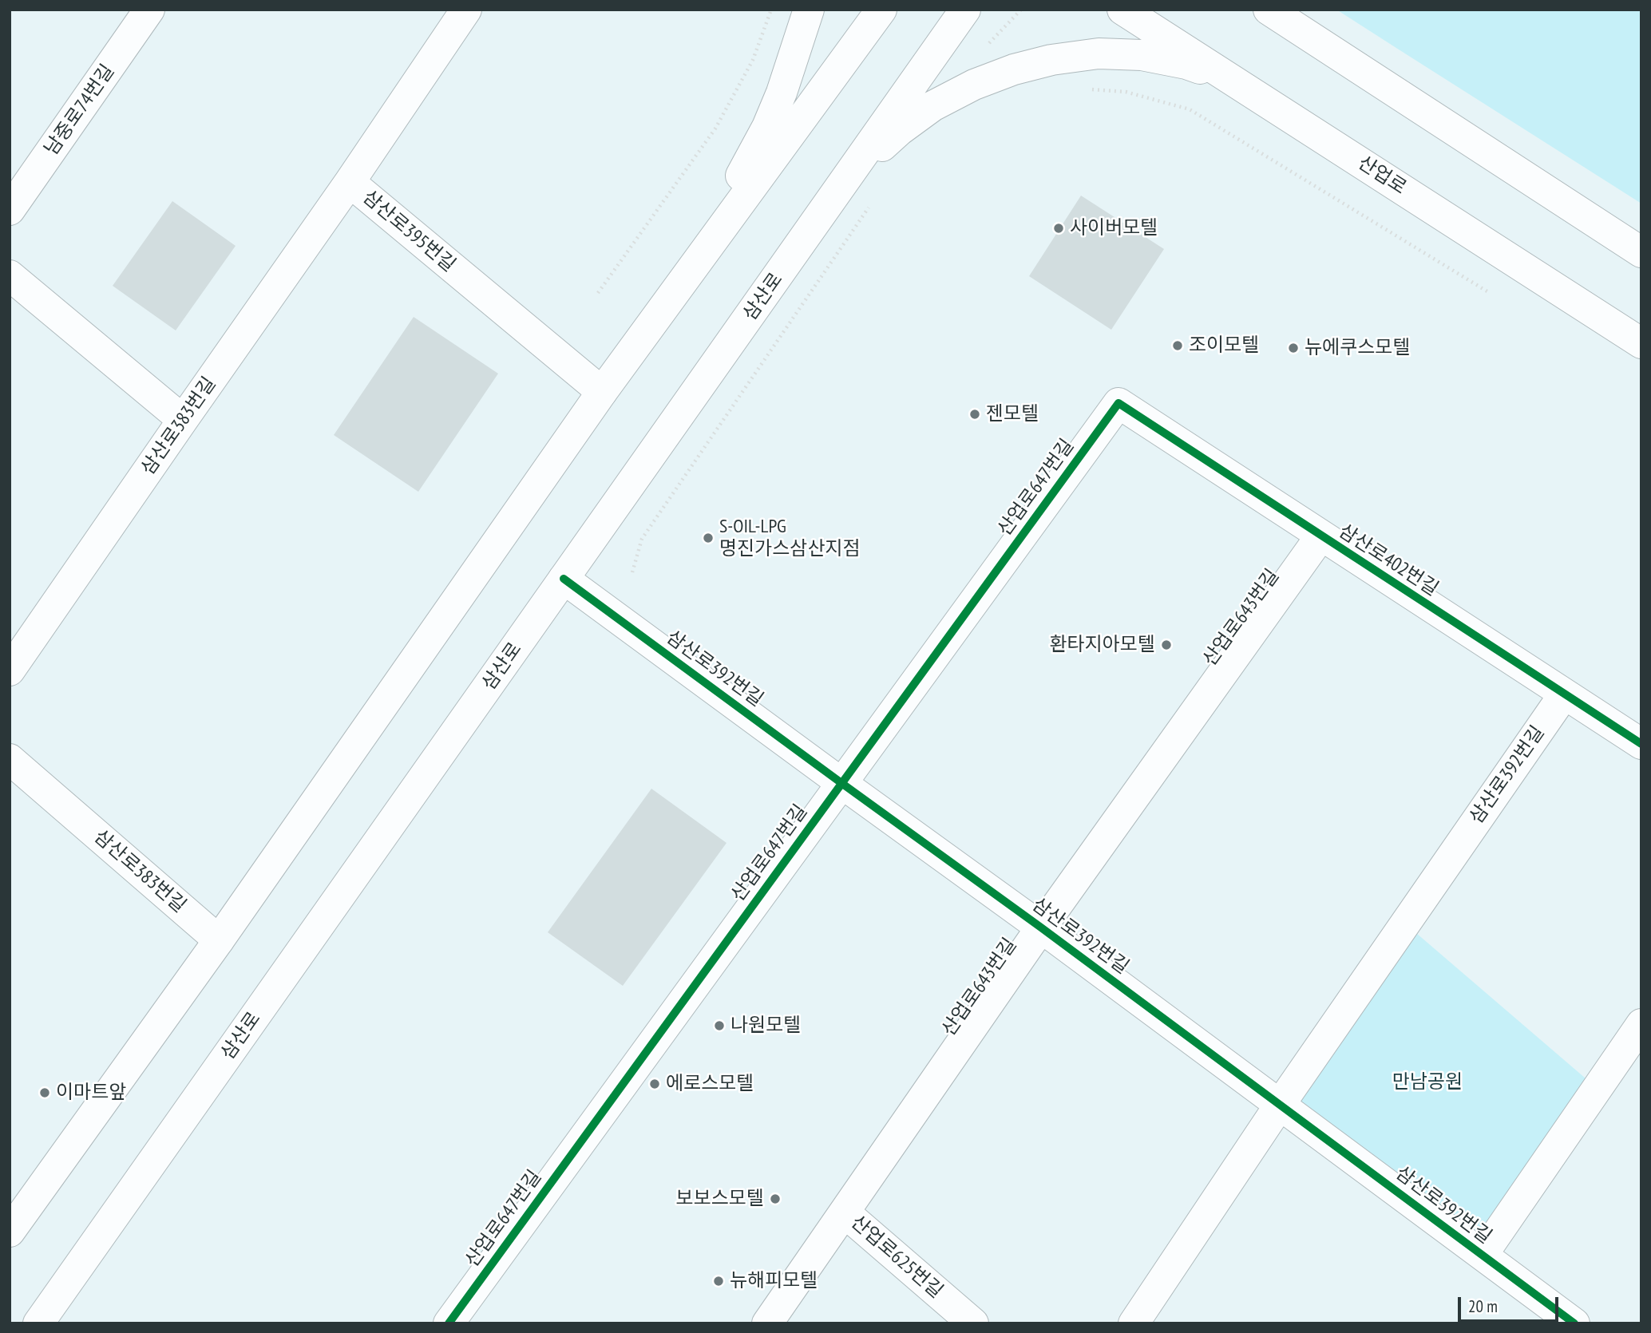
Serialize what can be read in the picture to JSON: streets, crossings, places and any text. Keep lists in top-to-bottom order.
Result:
{
  "streets": {
    "street": [
      "남중로74번길",
      "산업로",
      "삼산로395번길",
      "삼산로",
      "삼산로383번길",
      "산업로647번길",
      "삼산로402번길",
      "산업로643번길",
      "삼산로392번길",
      "산업로625번길"
    ]
  },
  "crossings": [
    ["삼산로395번길", "삼산로383번길"],
    ["삼산로", "삼산로392번길"],
    ["산업로647번길", "삼산로402번길"],
    ["산업로647번길", "삼산로392번길"],
    ["삼산로402번길", "산업로643번길"],
    ["삼산로402번길", "삼산로392번길"],
    ["산업로643번길", "삼산로392번길"],
    ["산업로643번길", "산업로625번길"]
  ],
  "parks": ["만남공원"],
  "places": [
    "사이버모텔",
    "조이모텔",
    "뉴에쿠스모텔",
    "젠모텔",
    "S-OIL-LPG 명진가스삼산지점",
    "환타지아모텔",
    "나원모텔",
    "에로스모텔",
    "이마트앞",
    "보보스모텔",
    "뉴해피모텔"
  ],
  "scale_bar": "20 m"
}
